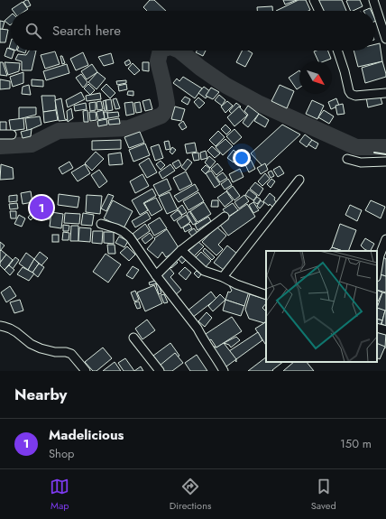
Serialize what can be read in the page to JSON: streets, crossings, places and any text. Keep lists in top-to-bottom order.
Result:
{
  "north": "bottom right",
  "page": {
    "search": "Search here",
    "pins": "1",
    "heading": "Nearby",
    "list": [
      {
        "mark": "1",
        "name": "Madelicious",
        "note": "Shop",
        "value": "150 m"
      }
    ],
    "nav": ["Map", "Directions", "Saved"]
  }
}
